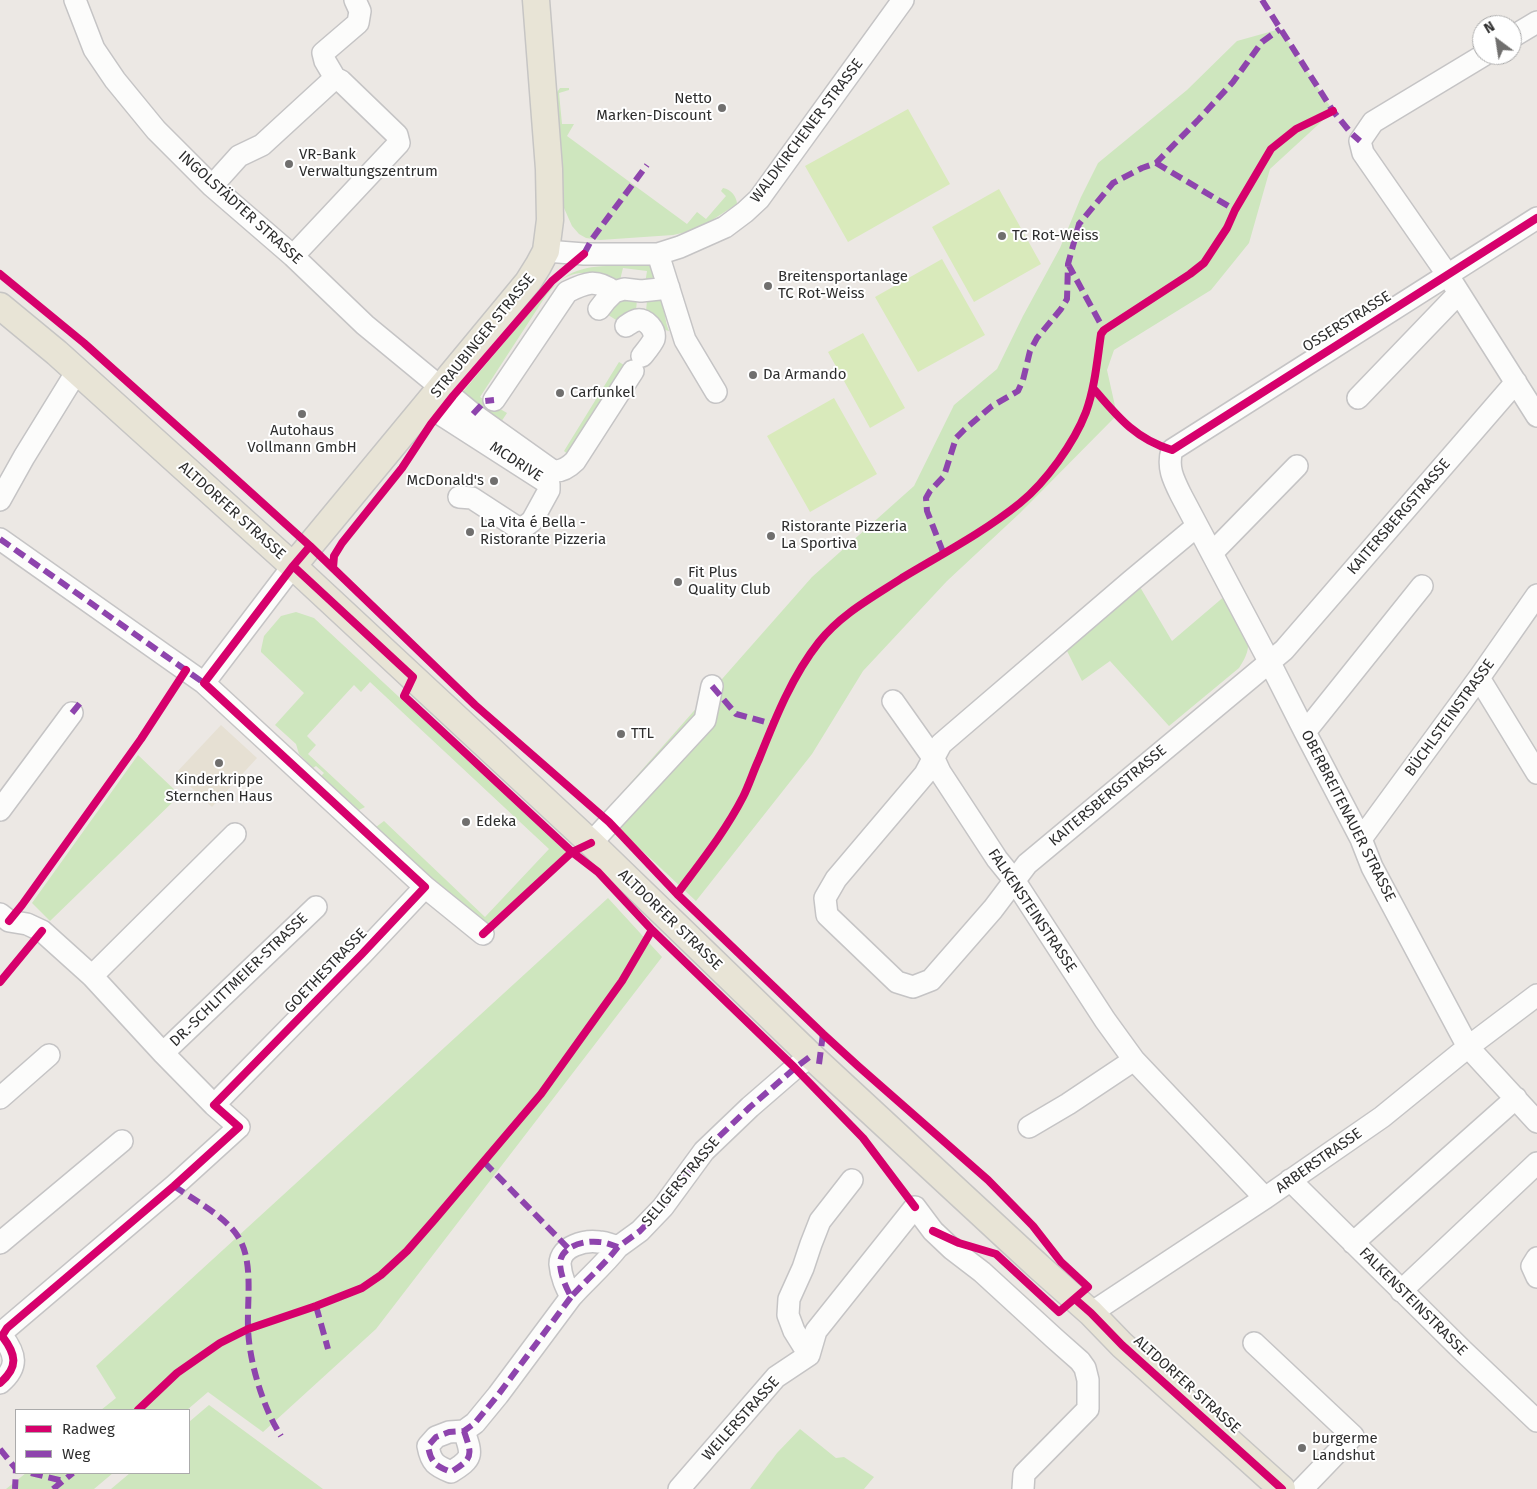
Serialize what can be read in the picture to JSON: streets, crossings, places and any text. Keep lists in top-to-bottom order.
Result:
{
  "streets": {
    "main road": ["STRAUBINGER STRASSE", "ALTDORFER STRASSE"],
    "street": [
      "WALDKIRCHENER STRASSE",
      "INGOLSTÄDTER STRASSE",
      "OSSERSTRASSE",
      "MCDRIVE",
      "KAITERSBERGSTRASSE",
      "BÜCHLSTEINSTRASSE",
      "OBERBREITENAUER STRASSE",
      "FALKENSTEINSTRASSE",
      "GOETHESTRASSE",
      "DR.-SCHLITTMEIER-STRASSE",
      "ARBERSTRASSE",
      "SELIGERSTRASSE",
      "WEILERSTRASSE"
    ]
  },
  "crossings": [
    ["WALDKIRCHENER STRASSE", "STRAUBINGER STRASSE"],
    ["INGOLSTÄDTER STRASSE", "STRAUBINGER STRASSE"],
    ["INGOLSTÄDTER STRASSE", "MCDRIVE"],
    ["OSSERSTRASSE", "OBERBREITENAUER STRASSE"],
    ["STRAUBINGER STRASSE", "MCDRIVE"],
    ["STRAUBINGER STRASSE", "ALTDORFER STRASSE"],
    ["ALTDORFER STRASSE", "ARBERSTRASSE"],
    ["ALTDORFER STRASSE", "SELIGERSTRASSE"],
    ["KAITERSBERGSTRASSE", "OBERBREITENAUER STRASSE"],
    ["KAITERSBERGSTRASSE", "FALKENSTEINSTRASSE"],
    ["BÜCHLSTEINSTRASSE", "OBERBREITENAUER STRASSE"],
    ["OBERBREITENAUER STRASSE", "ARBERSTRASSE"],
    ["FALKENSTEINSTRASSE", "ARBERSTRASSE"],
    ["GOETHESTRASSE", "DR.-SCHLITTMEIER-STRASSE"]
  ],
  "places": [
    "Netto Marken-Discount",
    "VR-Bank Verwaltungszentrum",
    "TC Rot-Weiss",
    "Breitensportanlage TC Rot-Weiss",
    "Da Armando",
    "Carfunkel",
    "Autohaus Vollmann GmbH",
    "McDonald's",
    "La Vita é Bella - Ristorante Pizzeria",
    "Ristorante Pizzeria La Sportiva",
    "Fit Plus Quality Club",
    "TTL",
    "Kinderkrippe Sternchen Haus",
    "Edeka",
    "burgerme Landshut"
  ],
  "legend": ["Radweg", "Weg"],
  "north": "top left"
}
